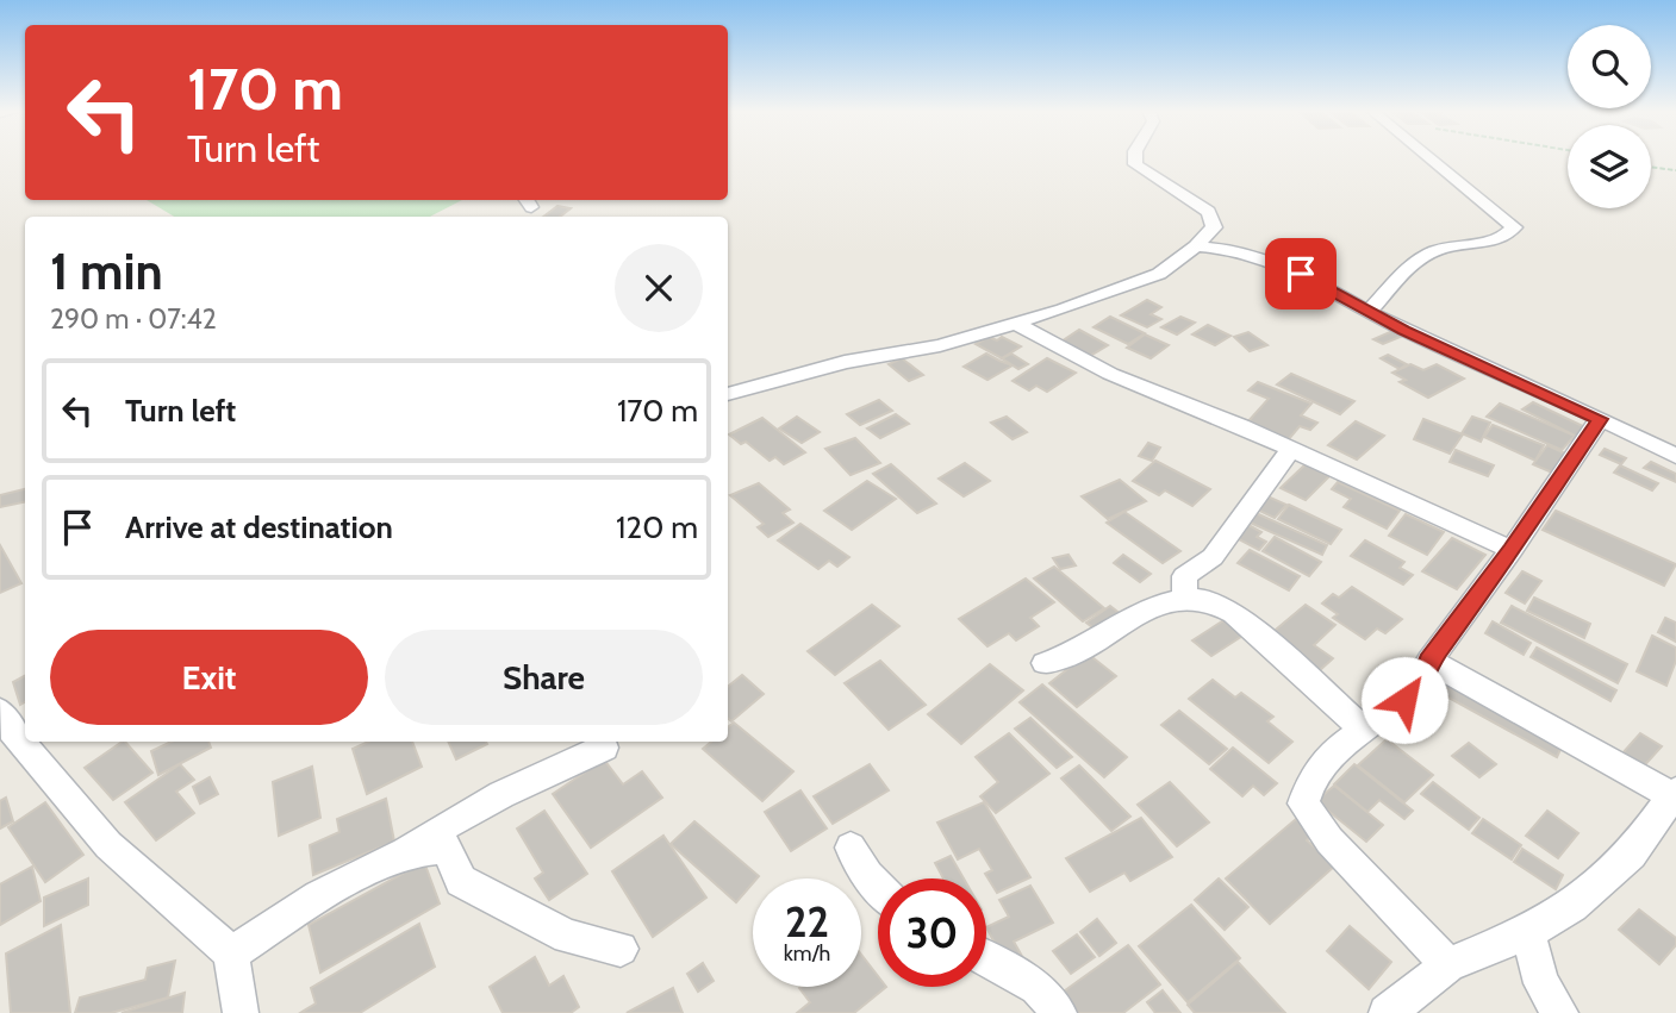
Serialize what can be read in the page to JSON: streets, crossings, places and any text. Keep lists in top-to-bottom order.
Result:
{
  "page": {
    "turn": ["170 m", "Turn left"],
    "heading": ["1 min", "290 m · 07:42"],
    "list": [
      {
        "name": "Turn left",
        "value": "170 m"
      },
      {
        "name": "Arrive at destination",
        "value": "120 m"
      }
    ],
    "buttons": ["Exit", "Share"],
    "speed": "22 km/h",
    "limit": "30"
  }
}
